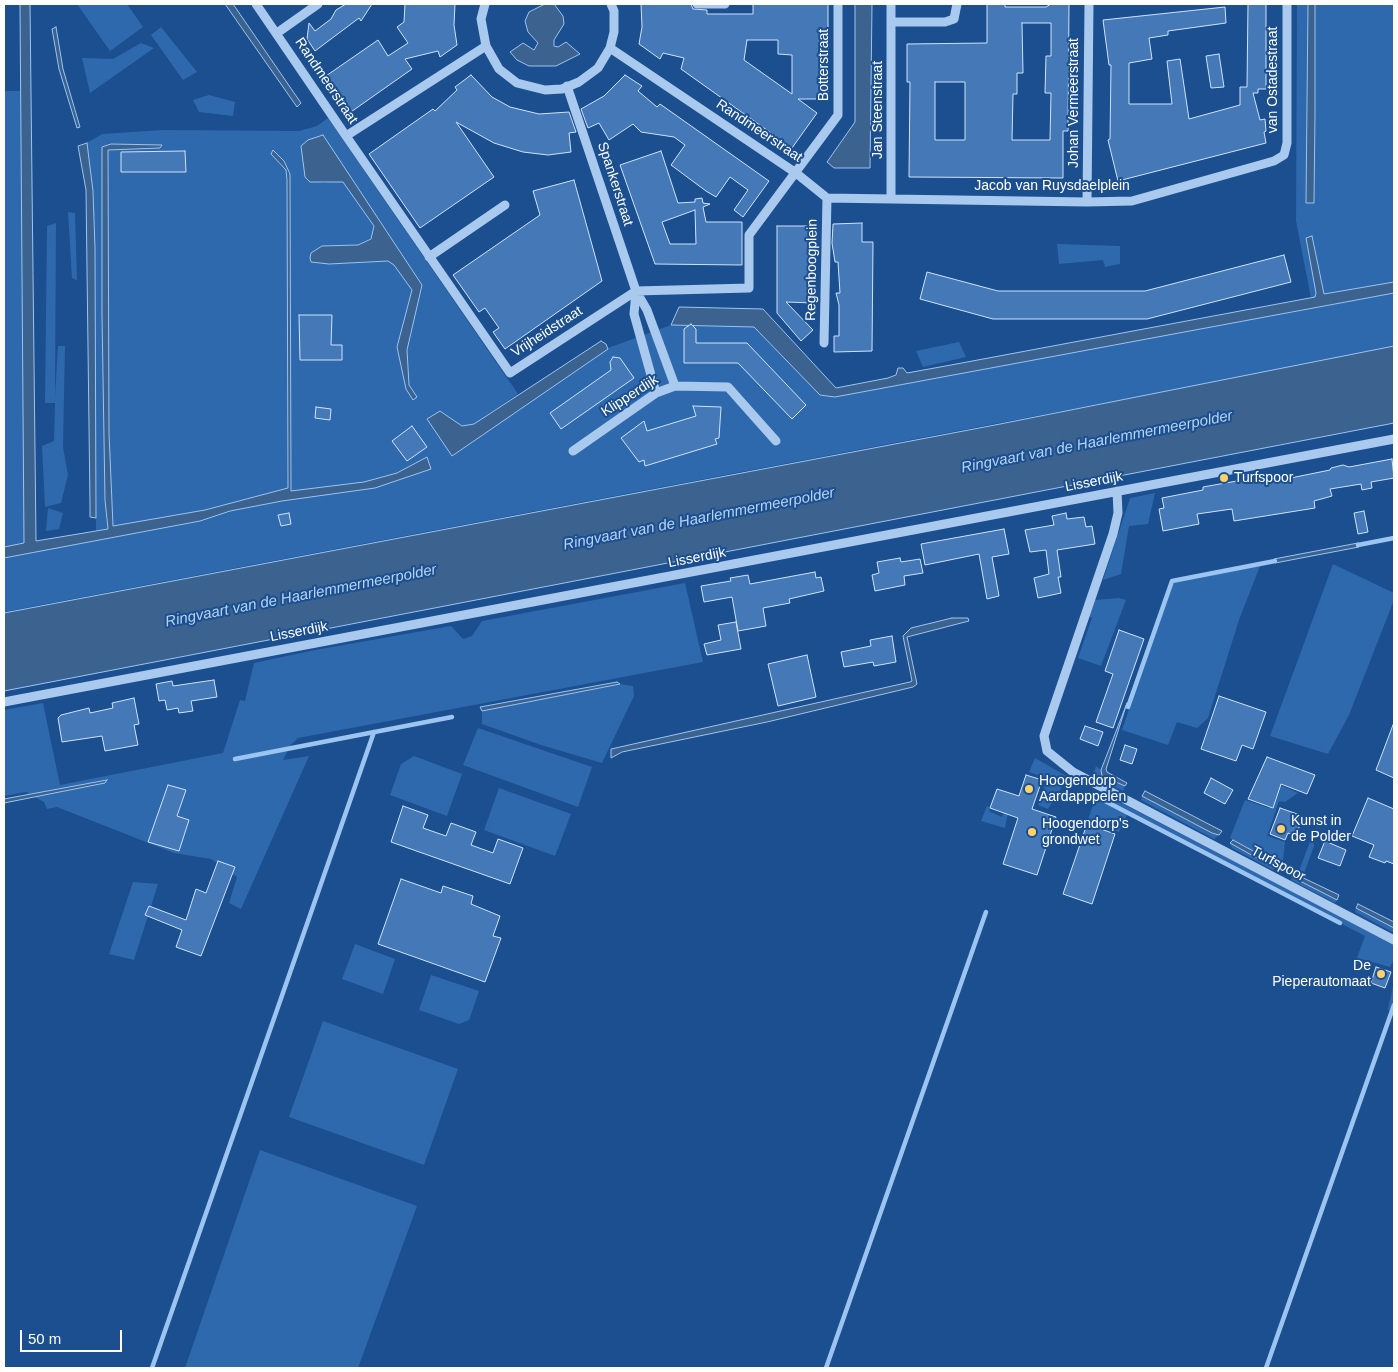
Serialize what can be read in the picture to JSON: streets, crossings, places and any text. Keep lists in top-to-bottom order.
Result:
{
  "streets": {
    "street": [
      "Botterstraat",
      "van Ostadestraat",
      "Randmeerstraat",
      "Johan Vermeerstraat",
      "Jan Steenstraat",
      "Spankerstraat",
      "Jacob van Ruysdaelplein",
      "Regenboogplein",
      "Vrijheidstraat",
      "Klipperdijk",
      "Lisserdijk",
      "Turfspoor"
    ]
  },
  "crossings": [
    ["Botterstraat", "Randmeerstraat"],
    ["van Ostadestraat", "Jacob van Ruysdaelplein"],
    ["Randmeerstraat", "Regenboogplein"],
    ["Randmeerstraat", "Vrijheidstraat"],
    ["Johan Vermeerstraat", "Jacob van Ruysdaelplein"],
    ["Jan Steenstraat", "Jacob van Ruysdaelplein"],
    ["Spankerstraat", "Vrijheidstraat"],
    ["Spankerstraat", "Klipperdijk"],
    ["Lisserdijk", "Turfspoor"]
  ],
  "water": ["Ringvaart van de Haarlemmermeerpolder"],
  "places": [
    "Turfspoor",
    "Hoogendorp Aardapppelen",
    "Kunst in de Polder",
    "Hoogendorp's grondwet",
    "De Pieperautomaat"
  ],
  "scale_bar": "50 m"
}
